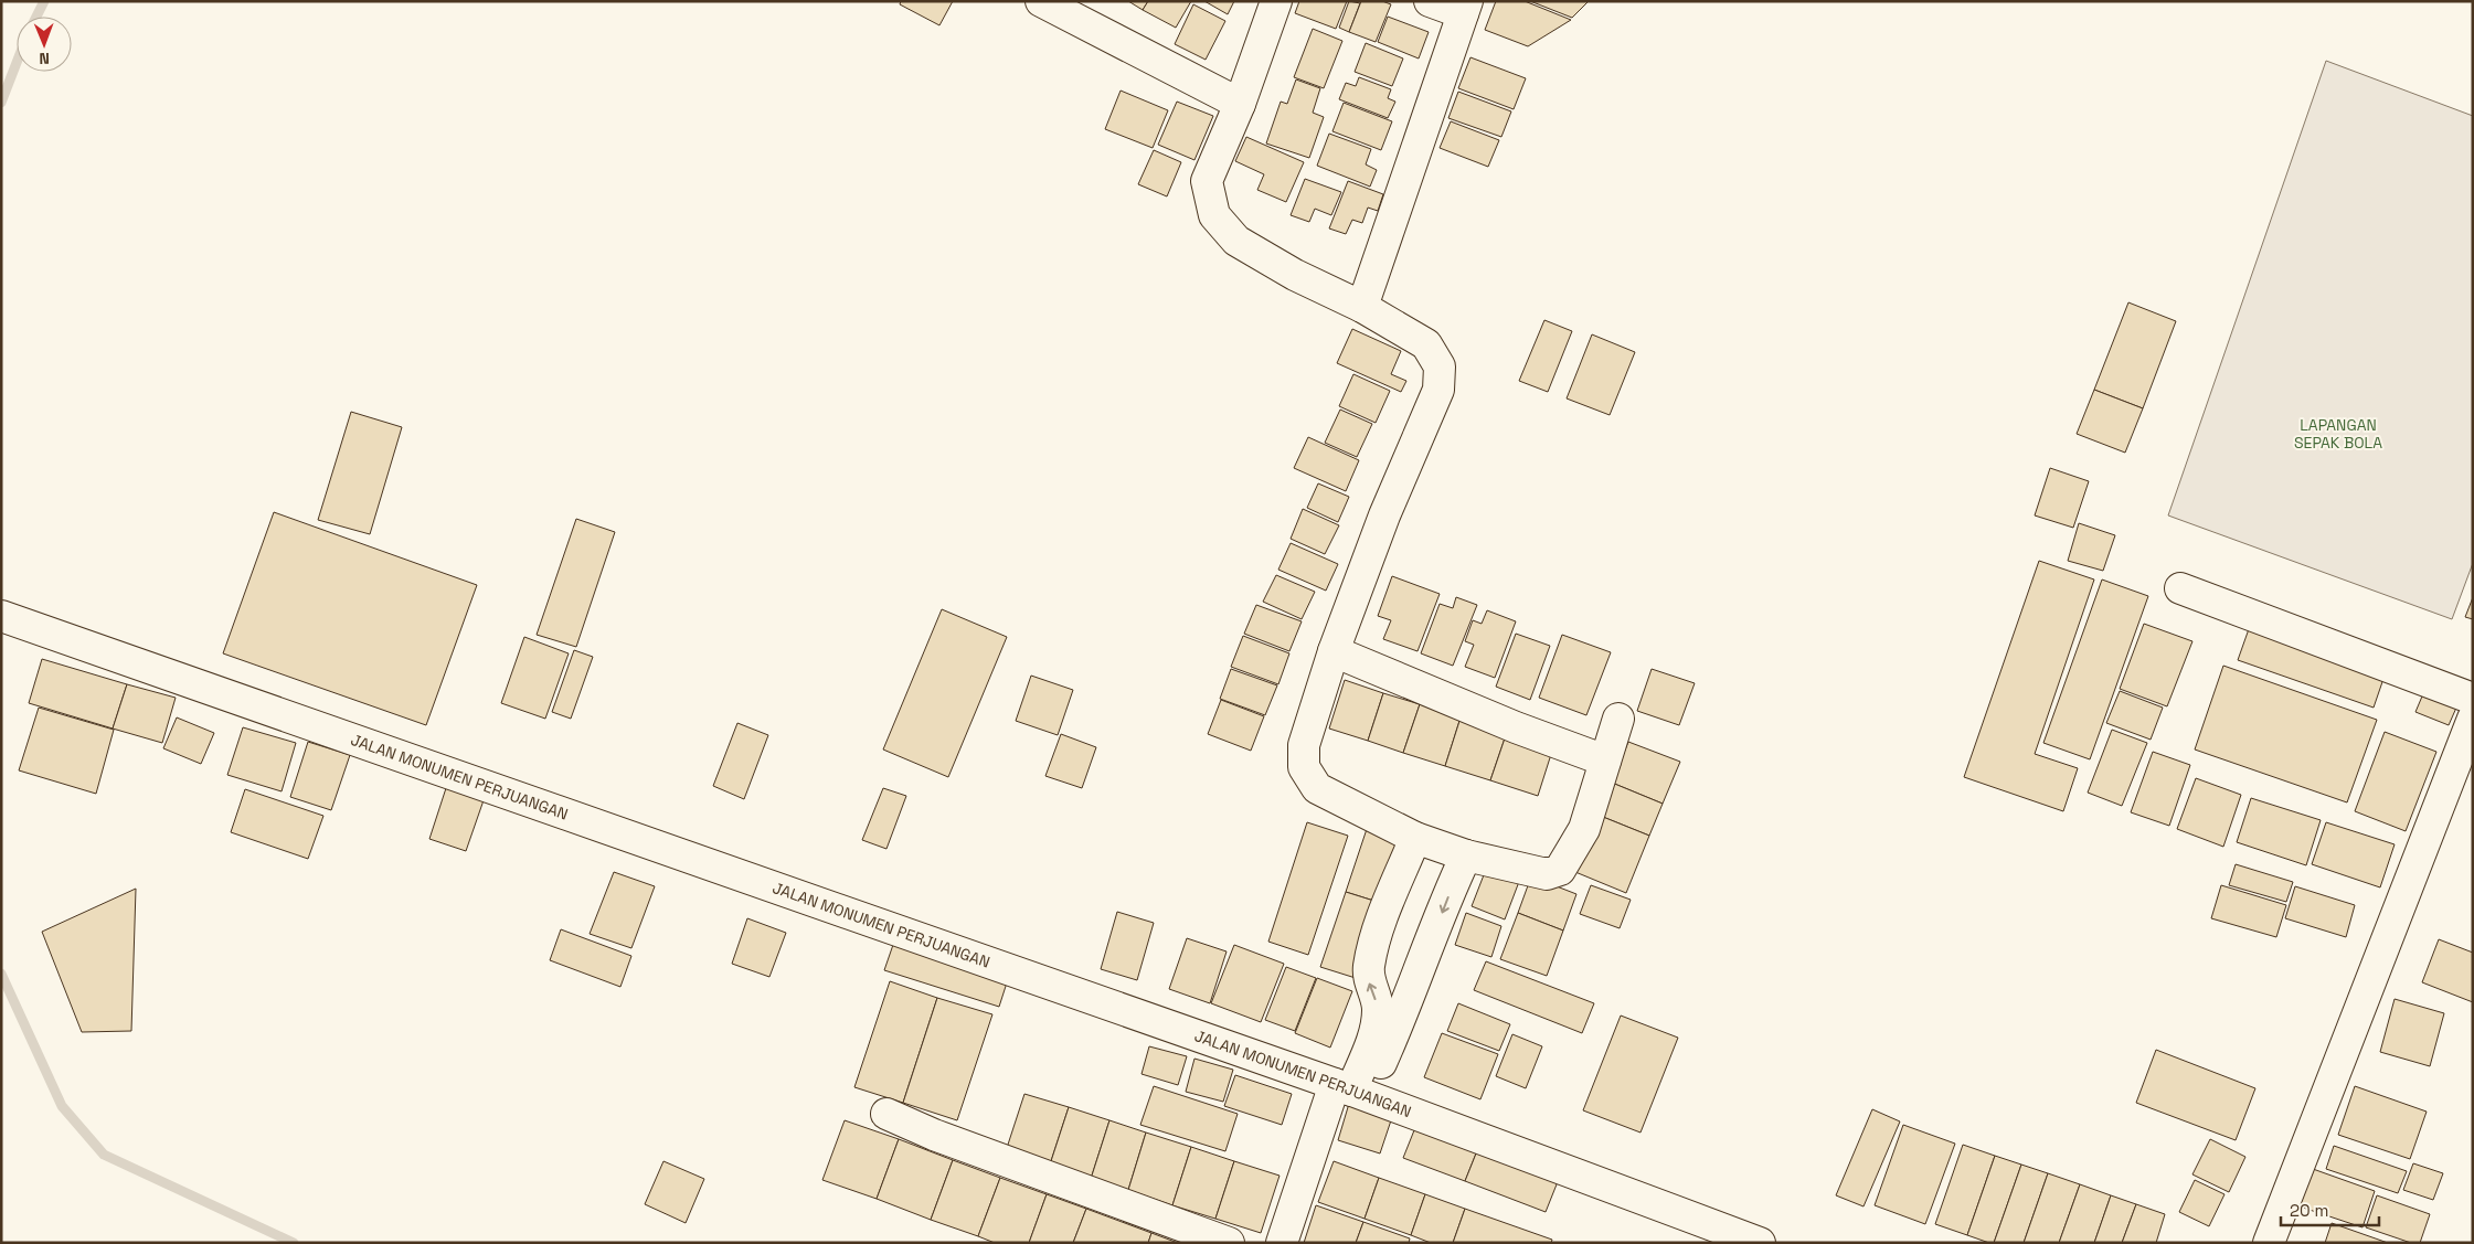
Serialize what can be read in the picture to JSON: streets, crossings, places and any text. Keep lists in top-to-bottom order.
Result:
{
  "streets": {
    "street": ["JALAN MONUMEN PERJUANGAN"]
  },
  "parks": ["LAPANGAN SEPAK BOLA"],
  "scale_bar": "20 m",
  "north": "bottom"
}
